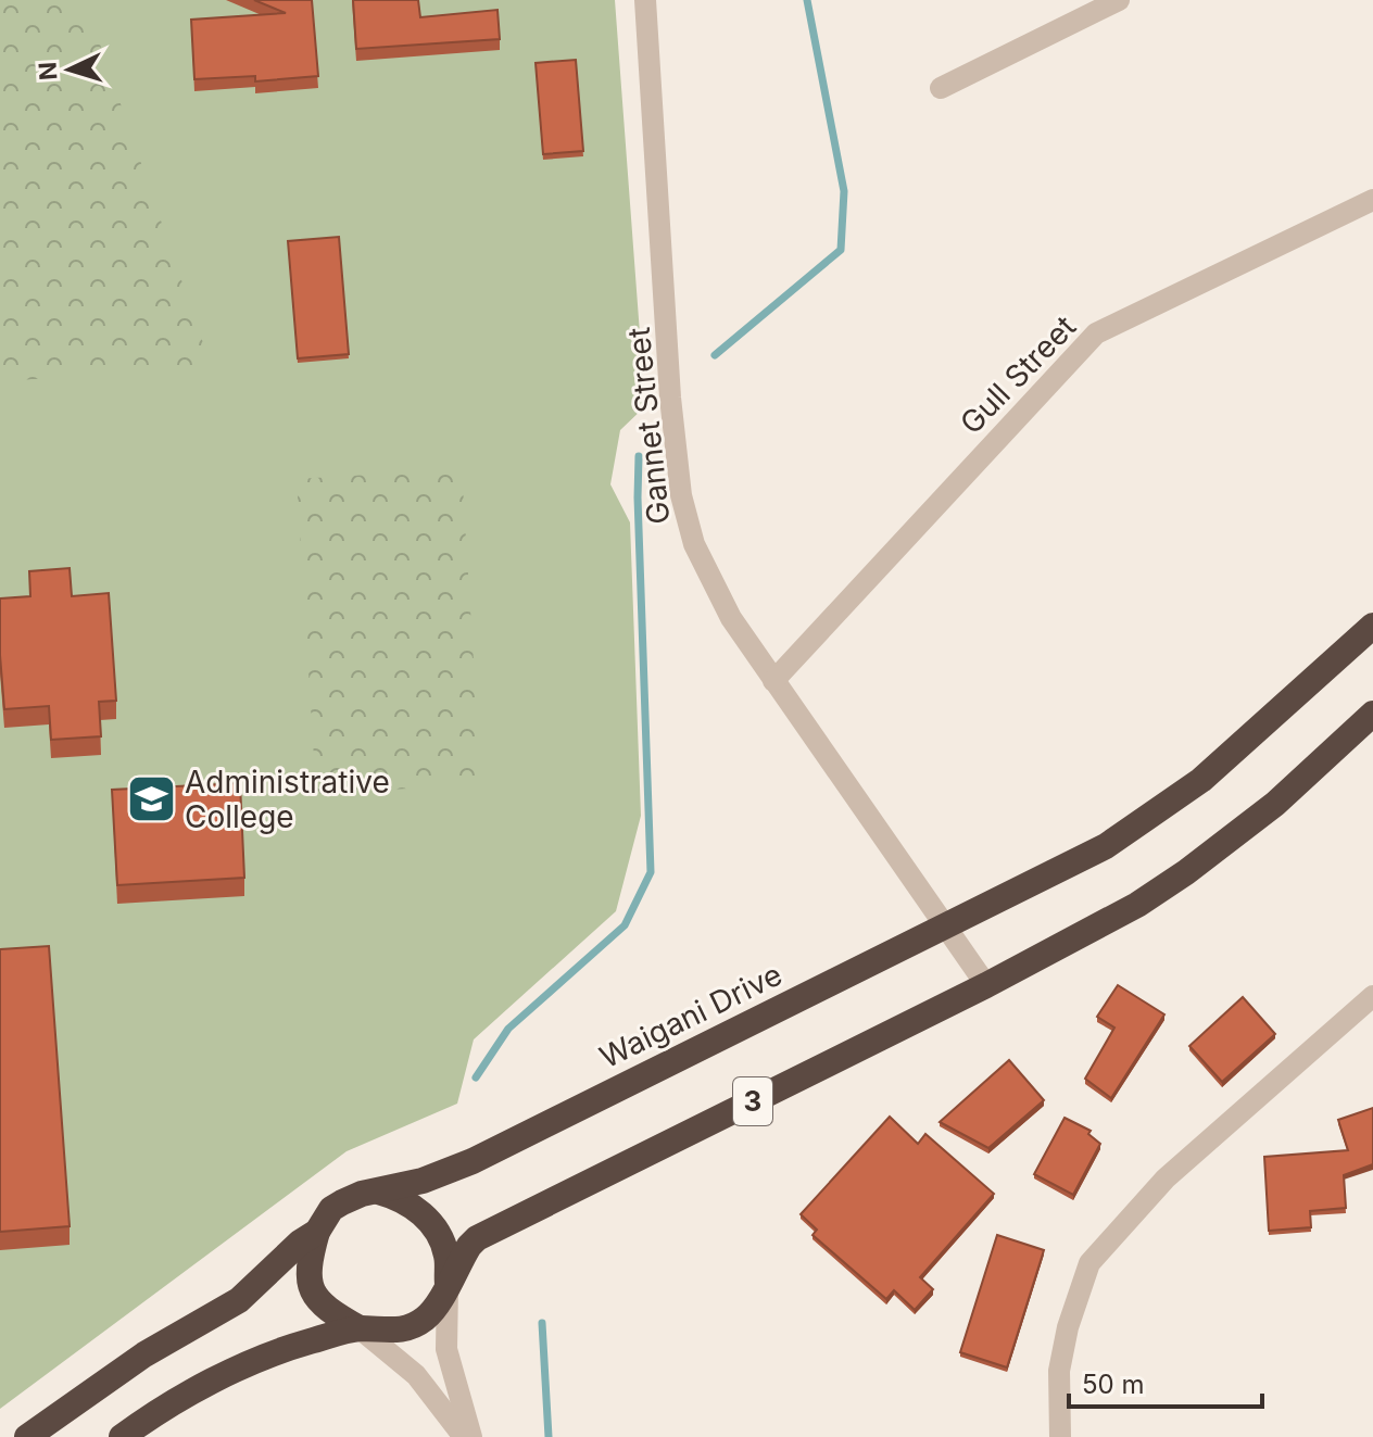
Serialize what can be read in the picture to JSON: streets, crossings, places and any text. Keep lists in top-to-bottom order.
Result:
{
  "streets": {
    "highway": ["Waigani Drive", "3"],
    "street": ["Gull Street", "Gannet Street"]
  },
  "crossings": [
    ["Gull Street", "Gannet Street"],
    ["Gannet Street", "Waigani Drive"],
    ["Gannet Street", "3"],
    ["Waigani Drive", "3"]
  ],
  "places": {
    "school or university": ["Administrative College"]
  },
  "scale_bar": "50 m",
  "north": "left"
}
